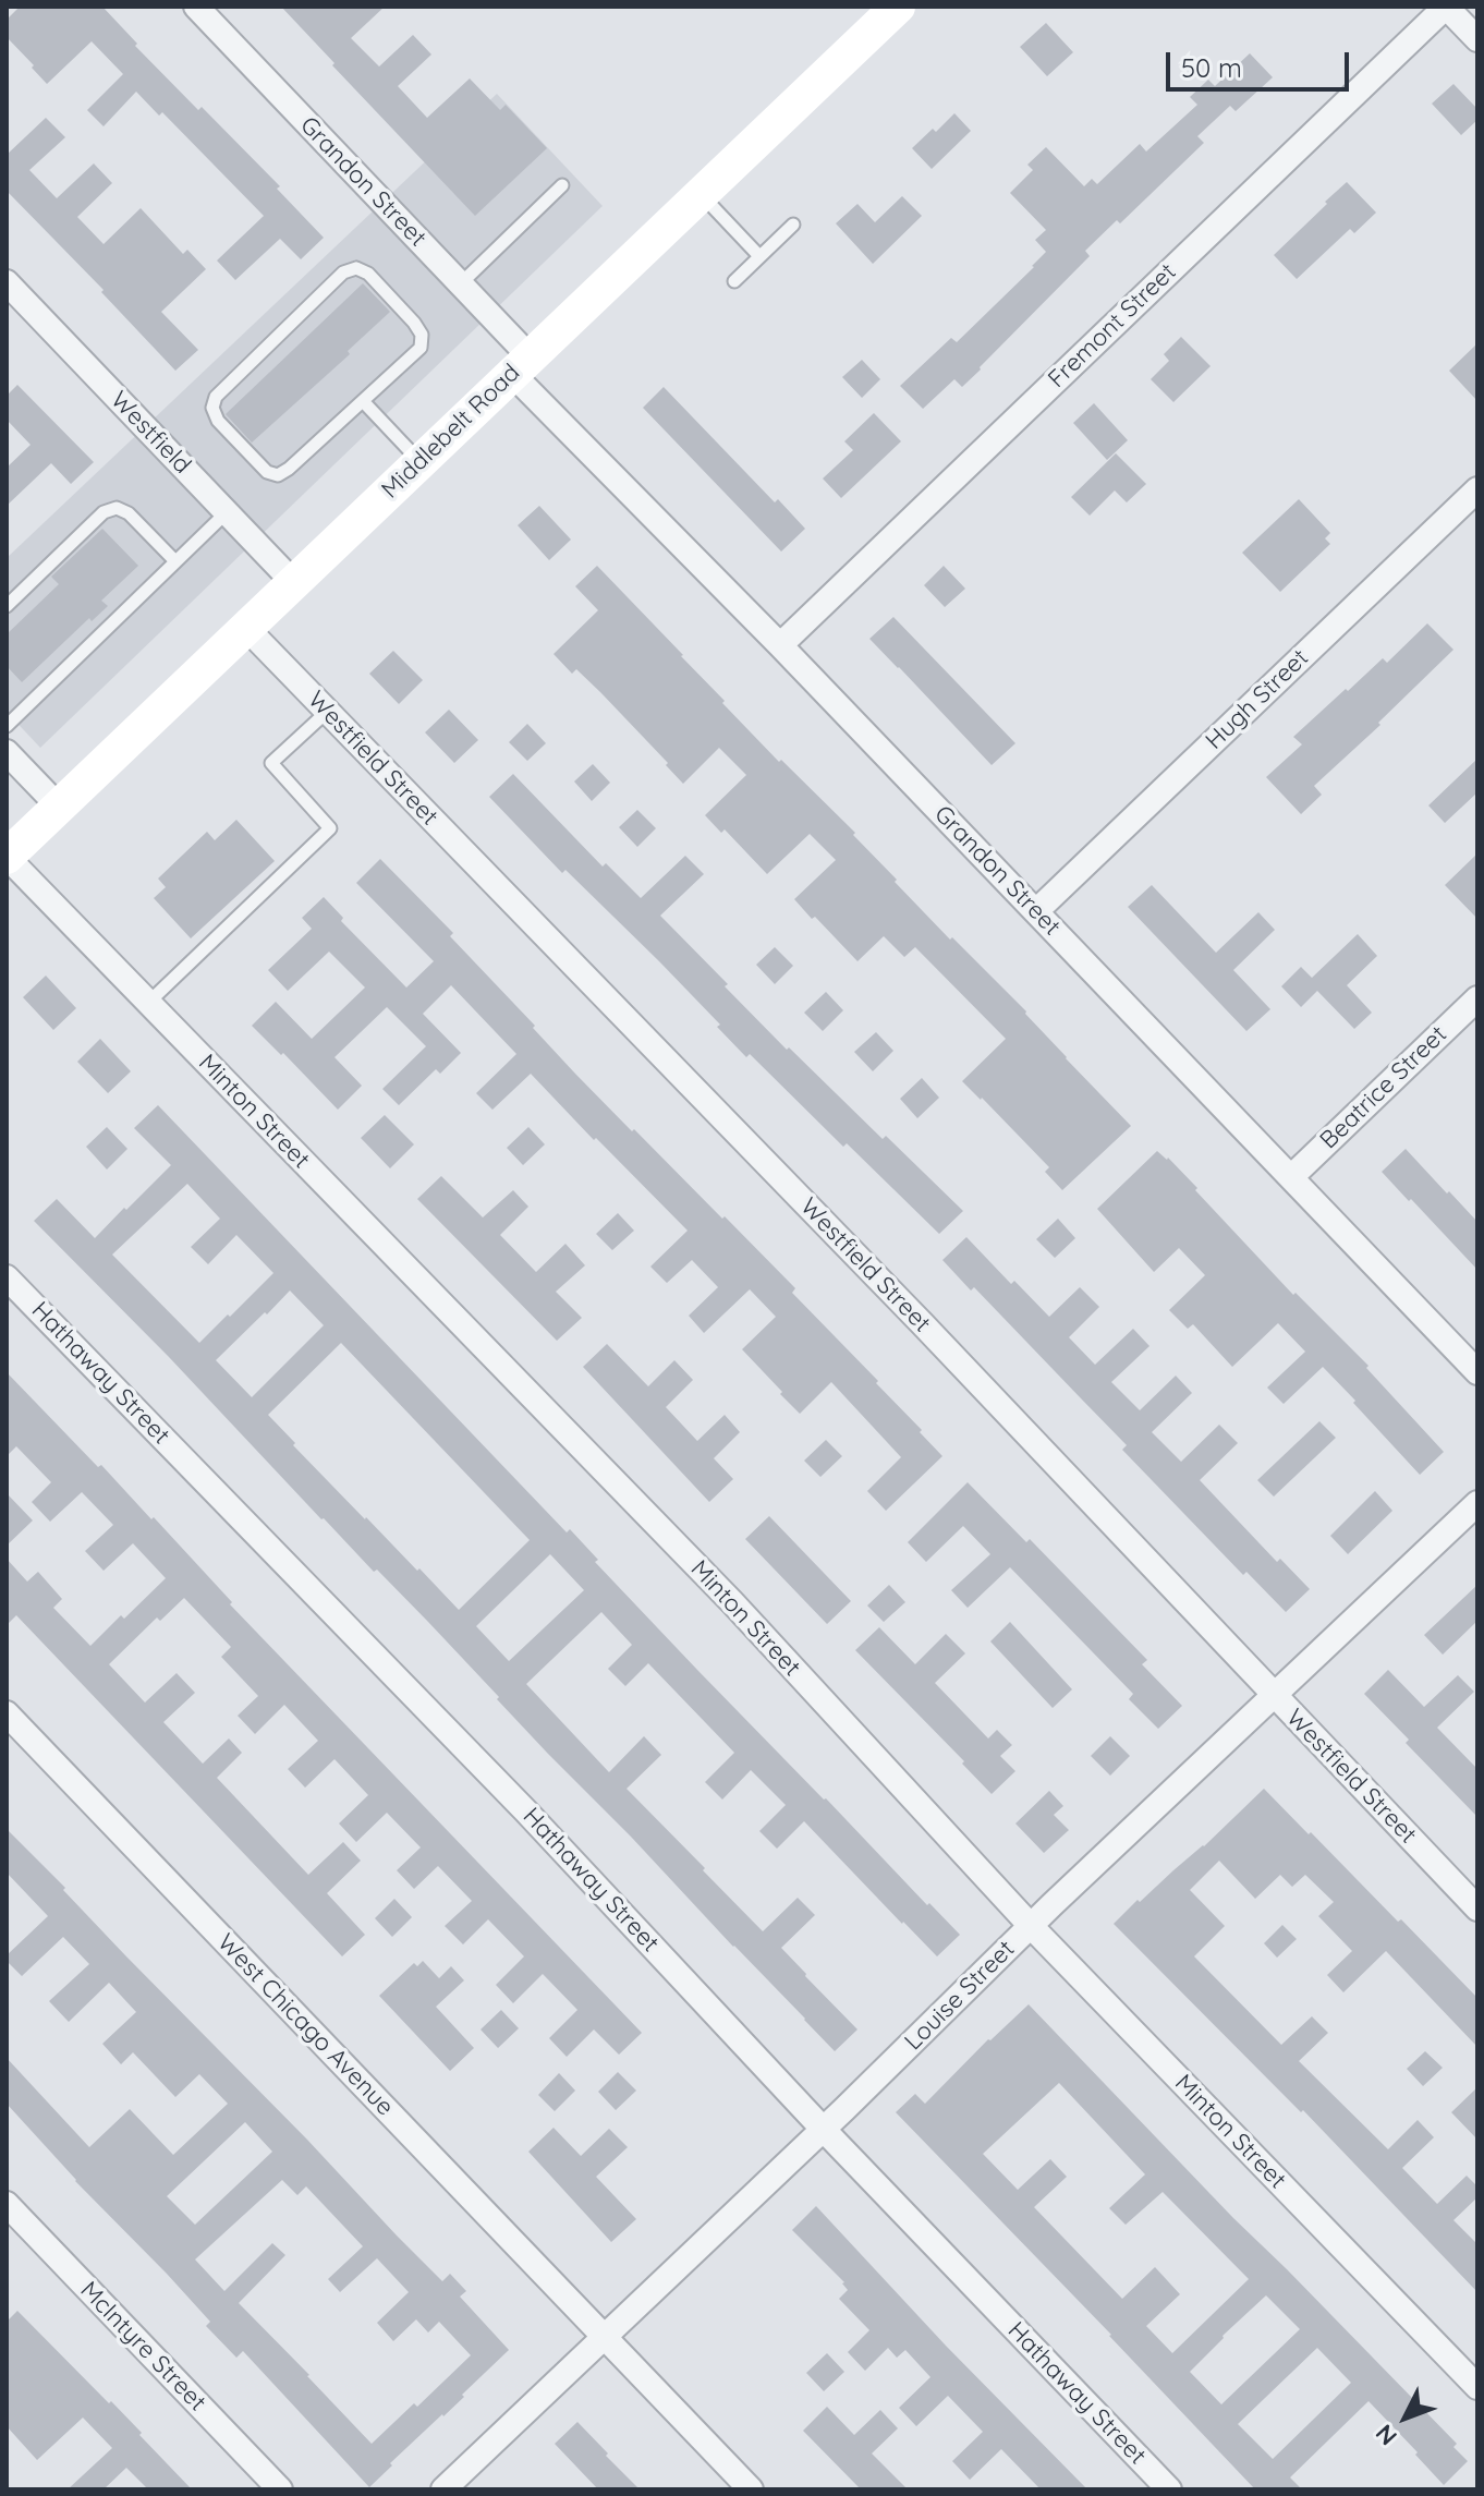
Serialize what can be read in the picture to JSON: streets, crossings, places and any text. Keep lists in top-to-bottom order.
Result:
{
  "streets": {
    "main road": ["Middlebelt Road"],
    "street": [
      "Grandon Street",
      "Fremont Street",
      "Westfield",
      "Hugh Street",
      "Westfield Street",
      "Beatrice Street",
      "Minton Street",
      "Hathaway Street",
      "Louise Street",
      "West Chicago Avenue",
      "McIntyre Street"
    ]
  },
  "crossings": [
    ["Grandon Street", "Fremont Street"],
    ["Grandon Street", "Middlebelt Road"],
    ["Grandon Street", "Hugh Street"],
    ["Grandon Street", "Beatrice Street"],
    ["Middlebelt Road", "Westfield"],
    ["Middlebelt Road", "Westfield Street"],
    ["Middlebelt Road", "Minton Street"],
    ["Westfield Street", "Louise Street"],
    ["Minton Street", "Louise Street"],
    ["Hathaway Street", "Louise Street"],
    ["Louise Street", "West Chicago Avenue"]
  ],
  "scale_bar": "50 m",
  "north": "bottom left"
}
